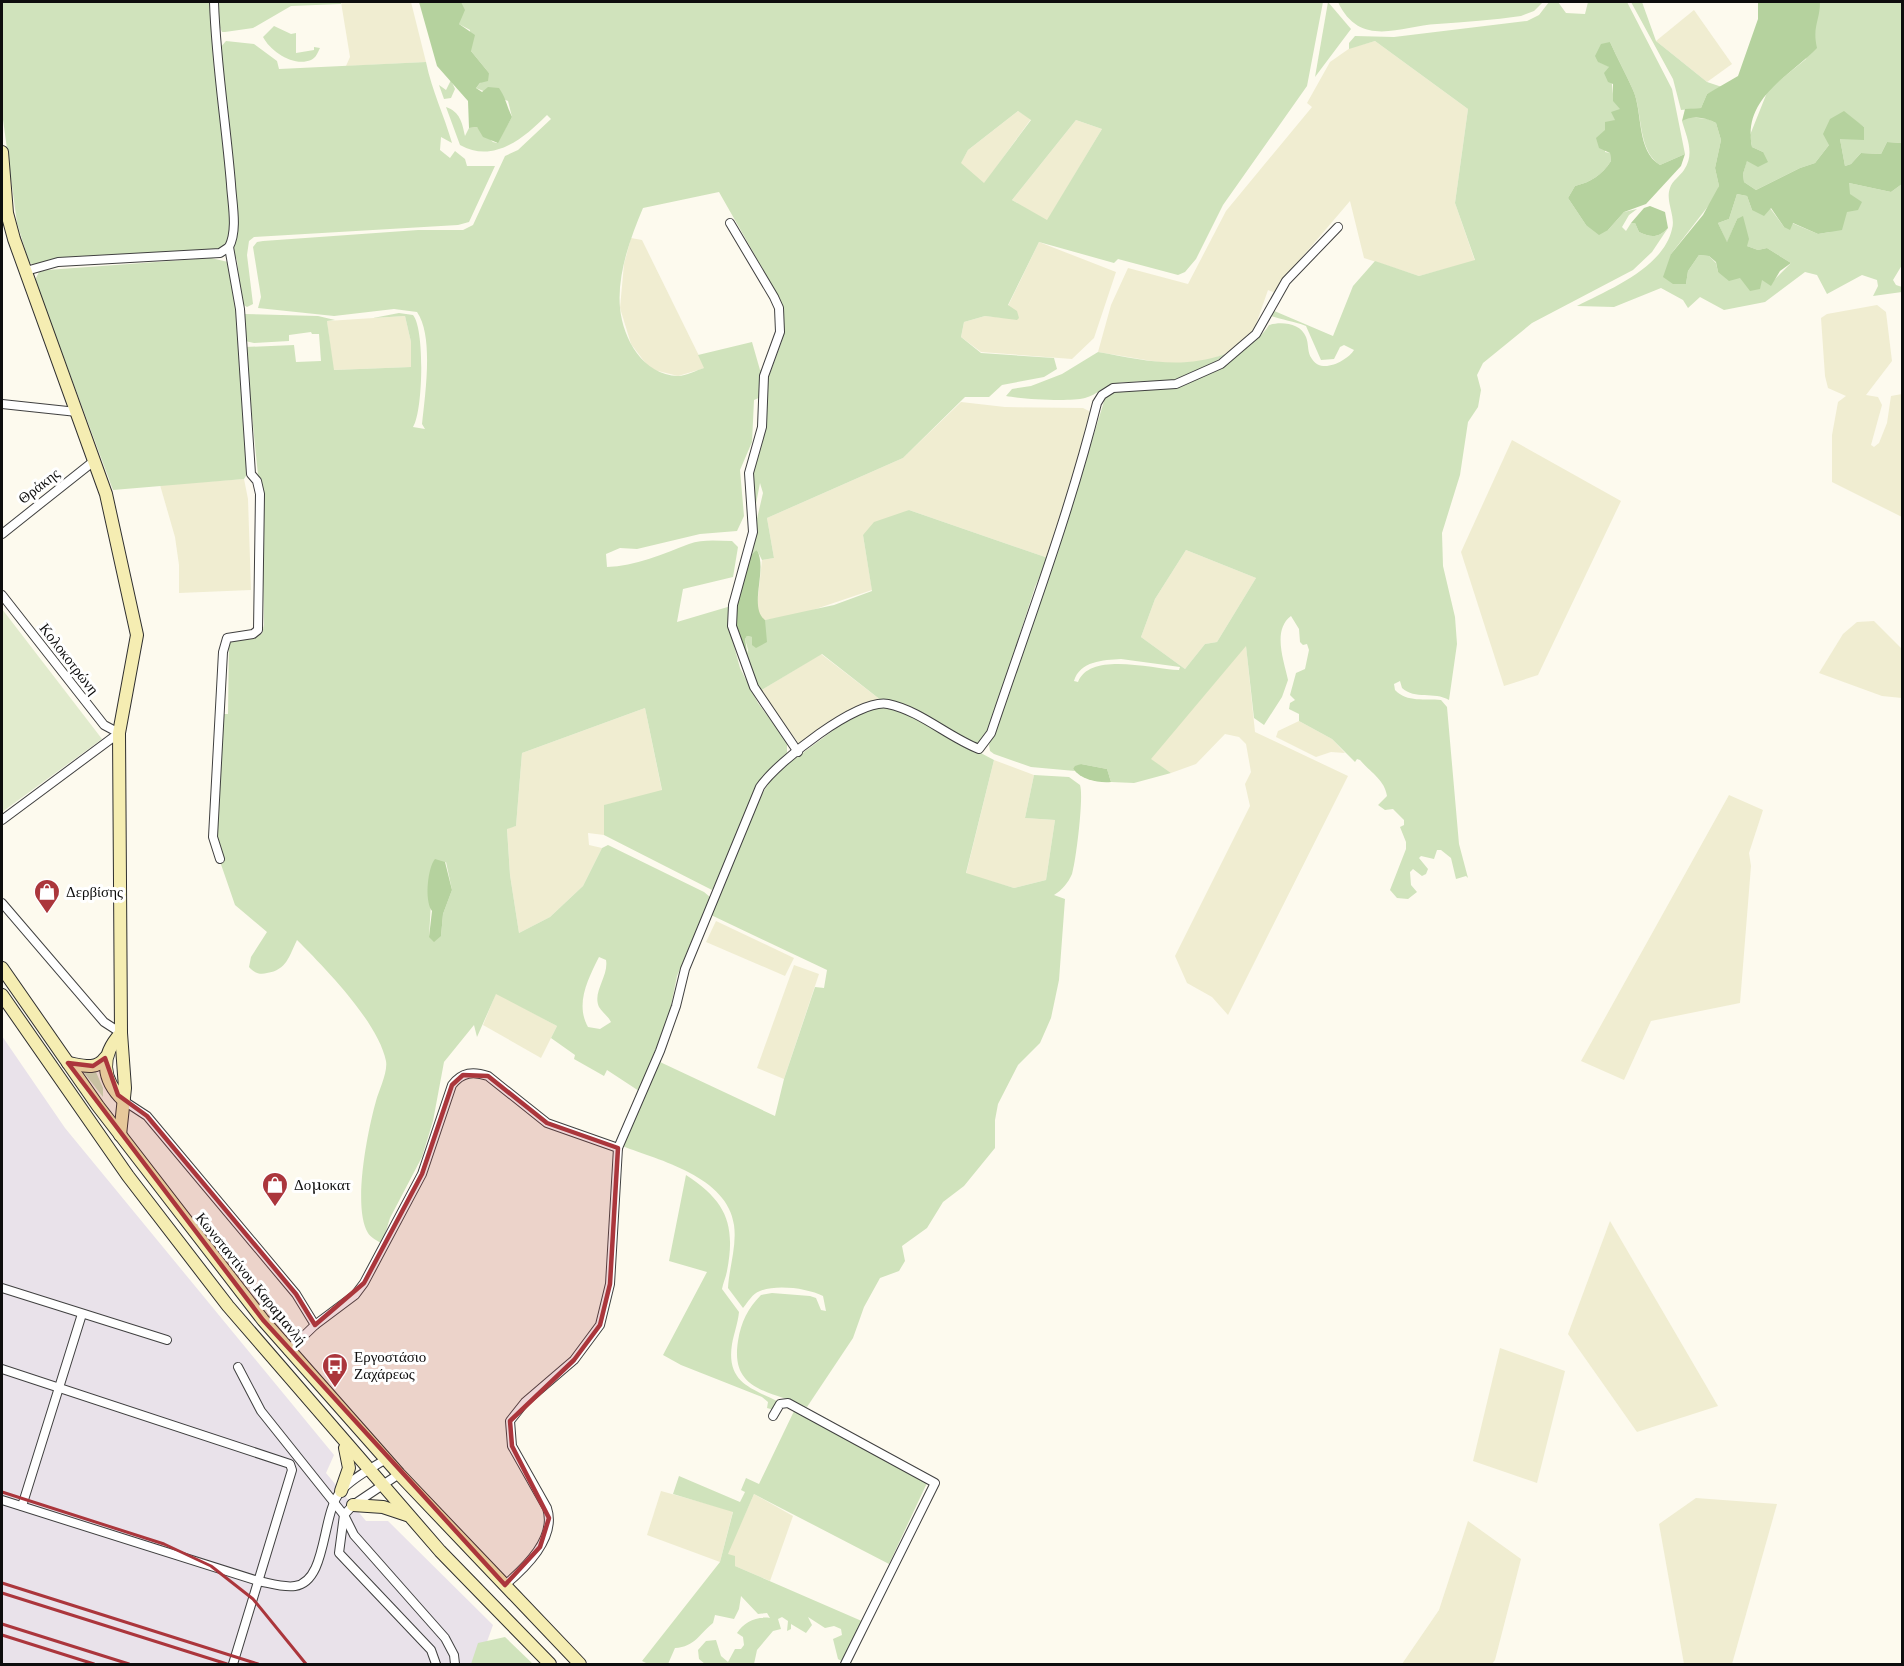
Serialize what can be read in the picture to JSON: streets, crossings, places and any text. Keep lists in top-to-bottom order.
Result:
{
  "streets": {
    "main road": ["Κωνσταντίνου Καραμανλή"],
    "street": ["Θράκης", "Κολοκοτρώνη"]
  },
  "places": {
    "shop": ["Δερβίσης", "Δομοκατ"],
    "bus stop": ["Εργοστάσιο Ζαχάρεως"]
  }
}
